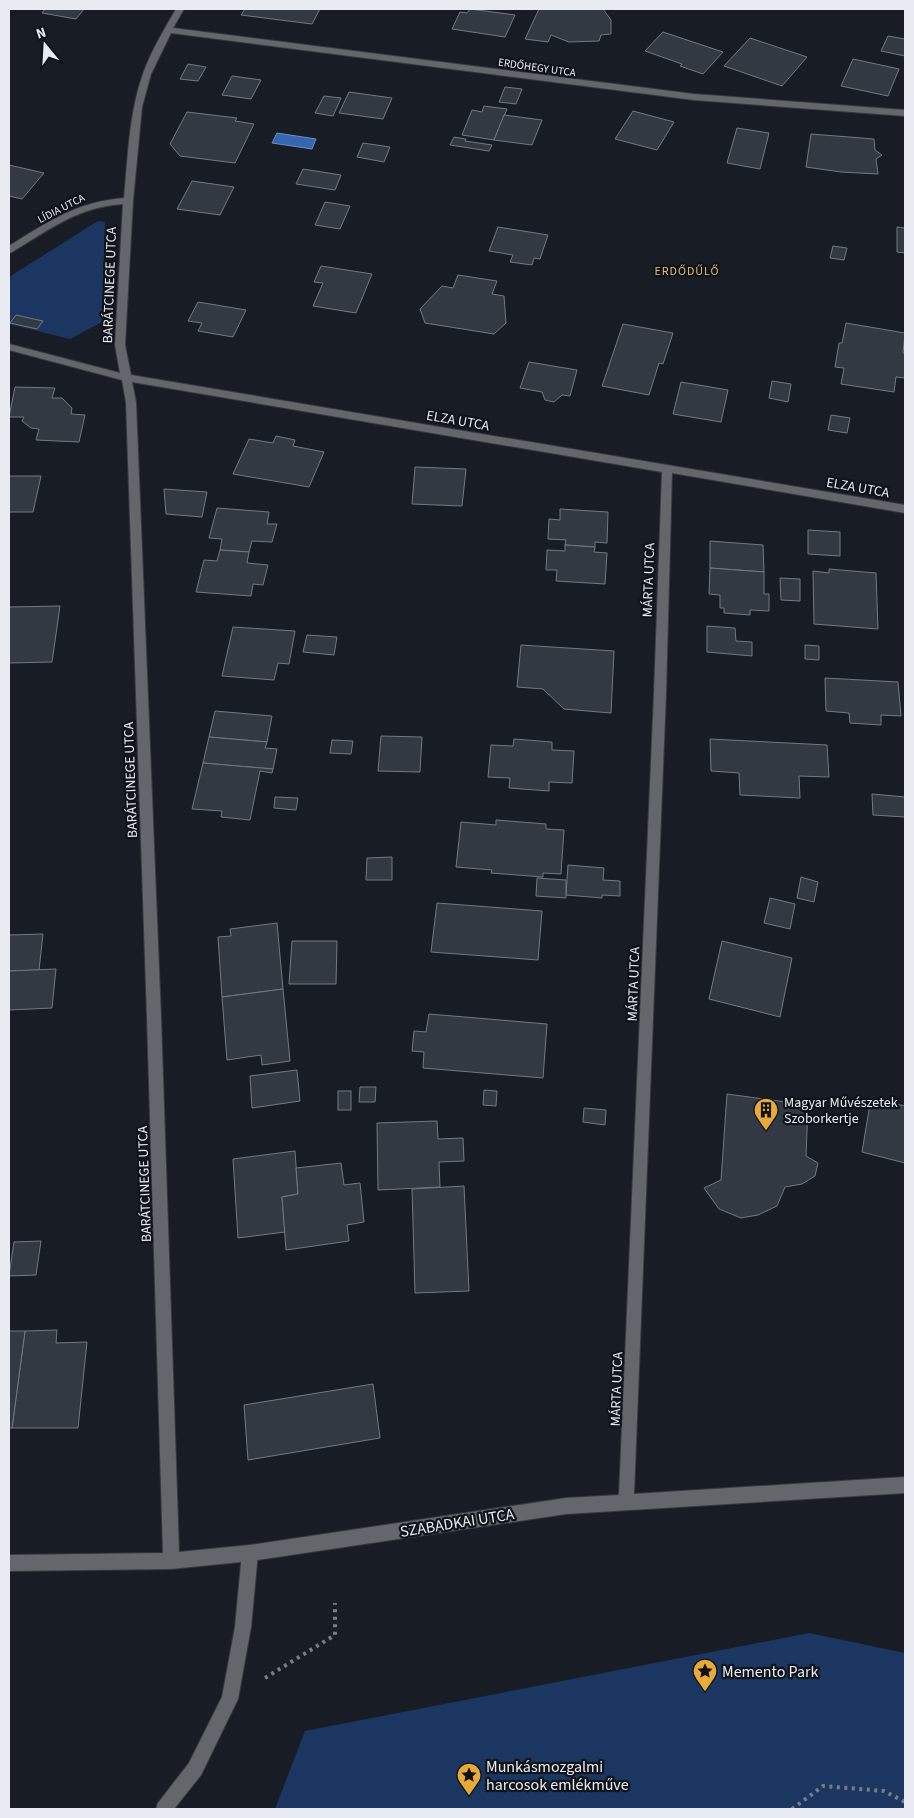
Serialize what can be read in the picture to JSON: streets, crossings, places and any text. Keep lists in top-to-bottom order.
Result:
{
  "streets": {
    "street": [
      "ERDŐHEGY UTCA",
      "LÍDIA UTCA",
      "BARÁTCINEGE UTCA",
      "ELZA UTCA",
      "MÁRTA UTCA",
      "SZABADKAI UTCA"
    ]
  },
  "crossings": [
    ["ERDŐHEGY UTCA", "BARÁTCINEGE UTCA"],
    ["LÍDIA UTCA", "BARÁTCINEGE UTCA"],
    ["BARÁTCINEGE UTCA", "ELZA UTCA"],
    ["BARÁTCINEGE UTCA", "SZABADKAI UTCA"],
    ["ELZA UTCA", "MÁRTA UTCA"],
    ["MÁRTA UTCA", "SZABADKAI UTCA"]
  ],
  "districts": ["ERDŐDŰLŐ"],
  "places": {
    "building": ["Magyar Művészetek Szoborkertje"],
    "place": ["Memento Park", "Munkásmozgalmi harcosok emlékműve"]
  },
  "north": "top"
}
